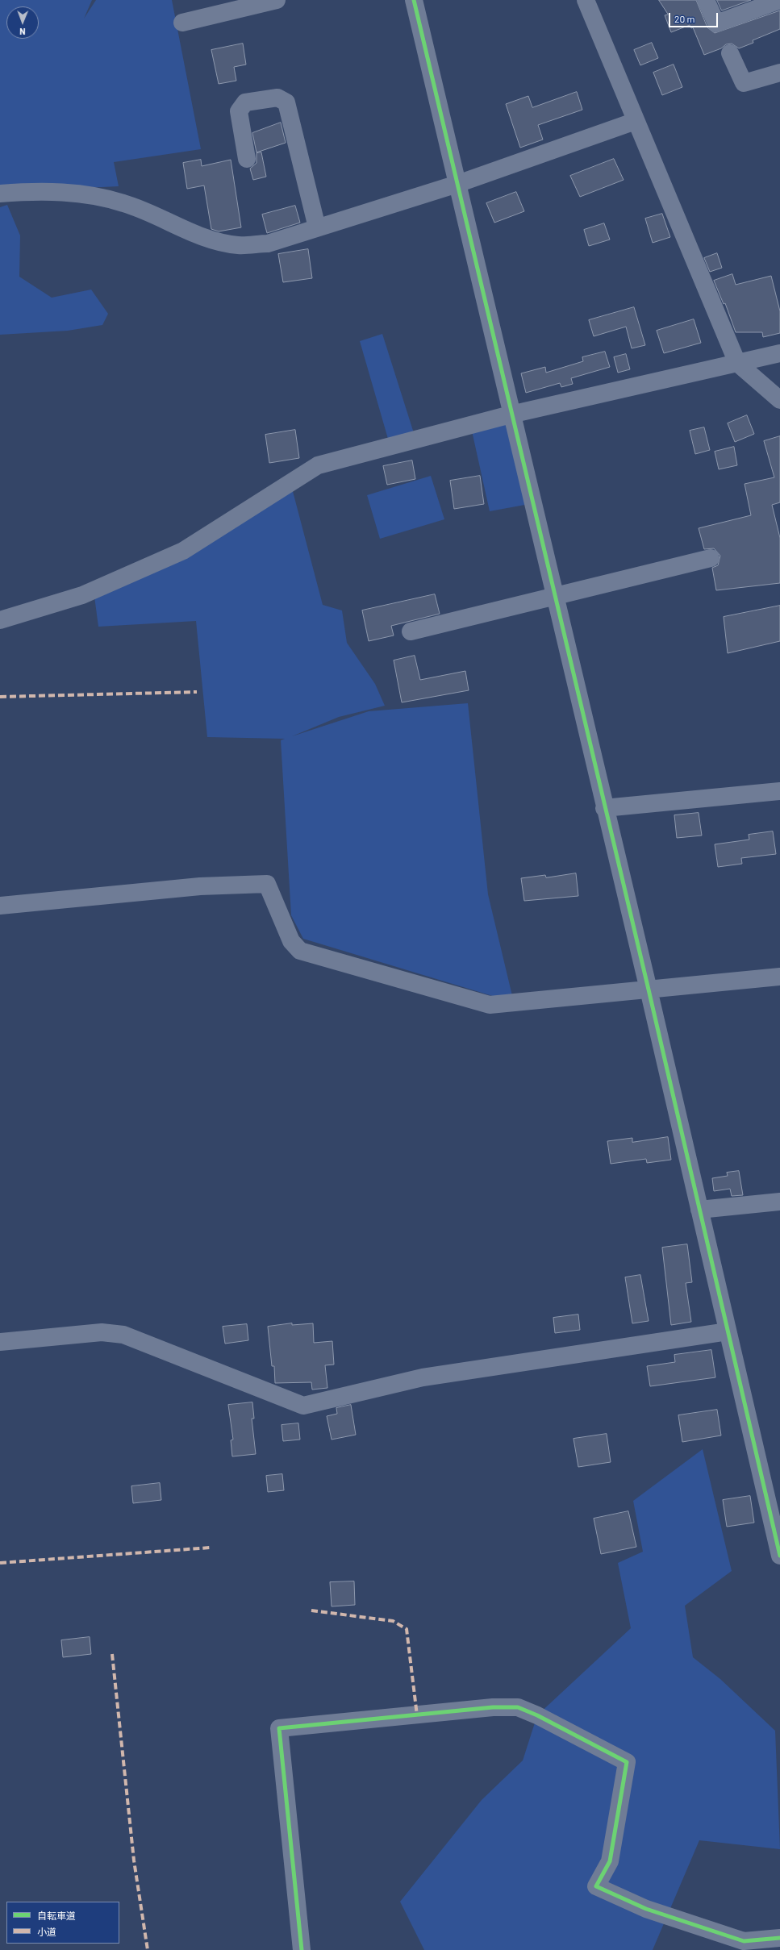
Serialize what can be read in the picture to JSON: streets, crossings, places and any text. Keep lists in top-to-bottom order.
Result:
{
  "legend": ["自転車道", "小道"],
  "scale_bar": "20 m",
  "north": "bottom"
}
